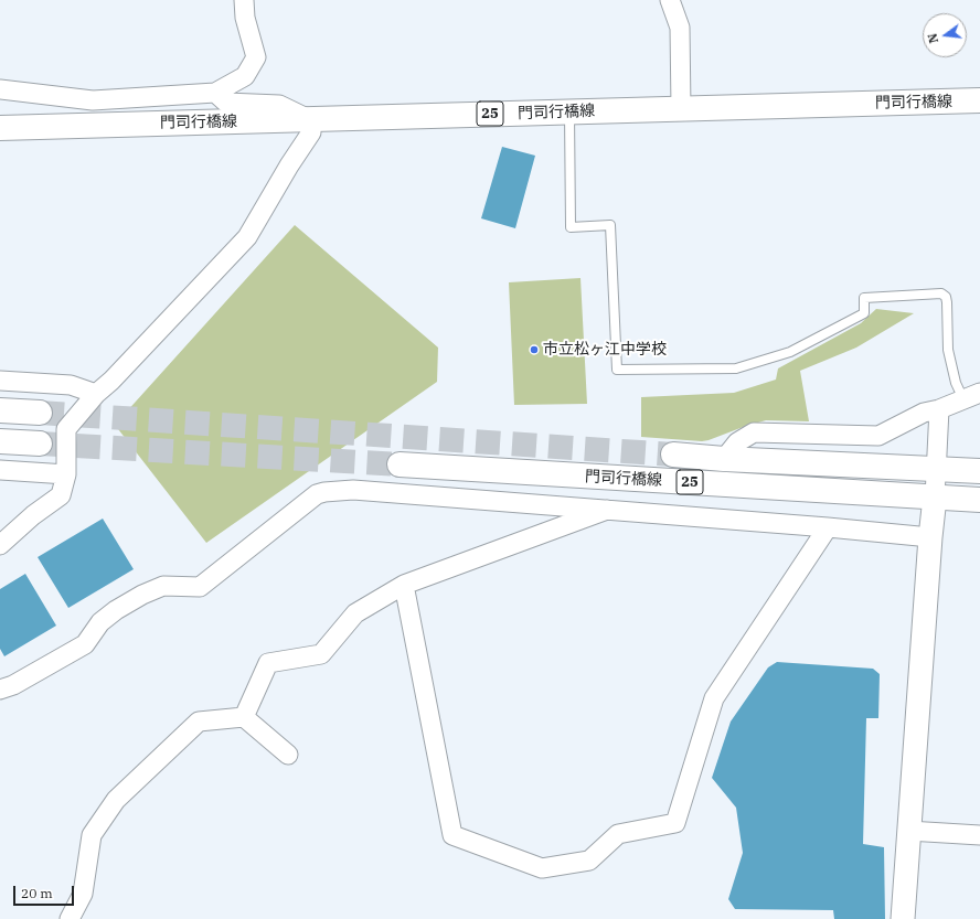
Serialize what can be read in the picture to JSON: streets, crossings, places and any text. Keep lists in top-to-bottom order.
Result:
{
  "streets": {
    "main road": ["門司行橋線", "25"]
  },
  "places": ["市立松ヶ江中学校"],
  "scale_bar": "20 m",
  "north": "left"
}
